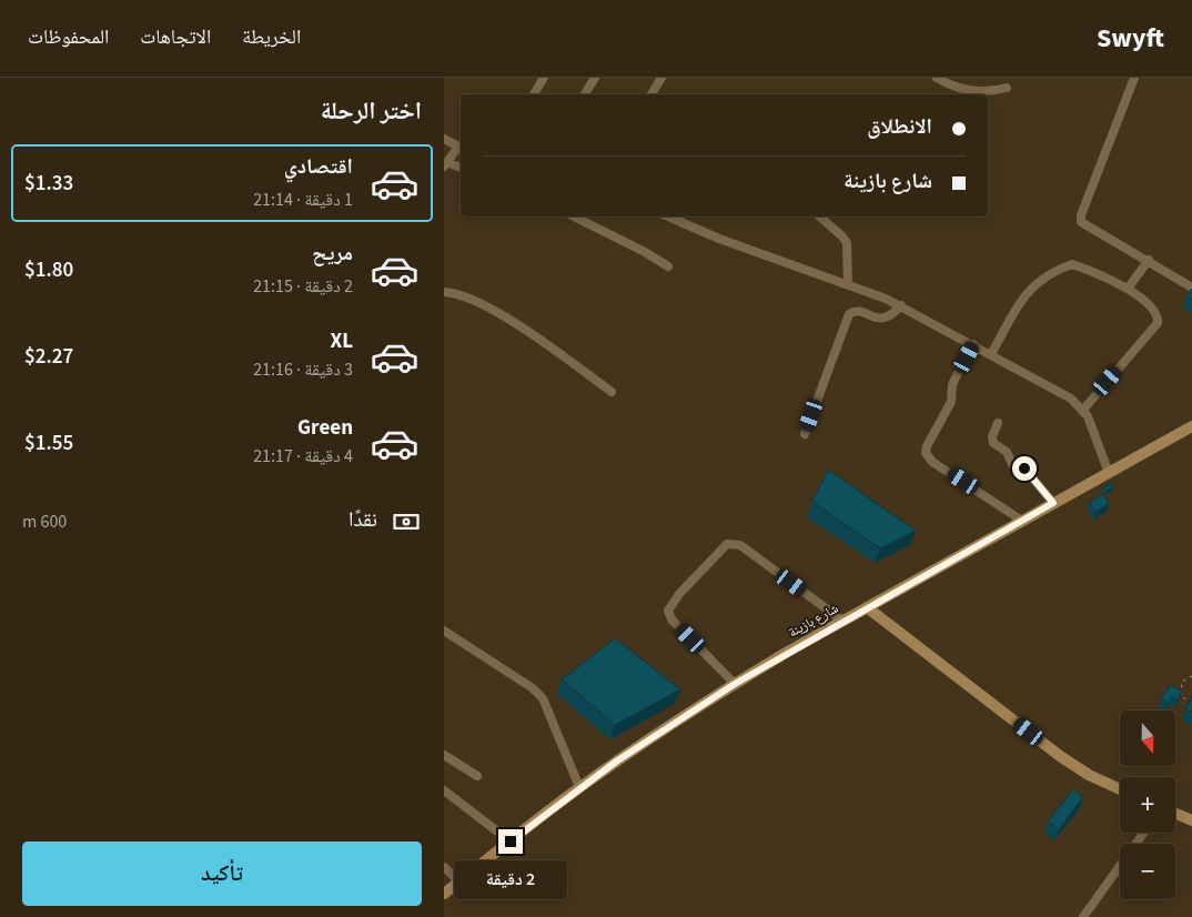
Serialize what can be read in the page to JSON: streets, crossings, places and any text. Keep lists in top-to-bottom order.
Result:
{
  "streets": {
    "street": ["شارع بازينة"]
  },
  "north": "bottom",
  "page": {
    "header": "Swyft",
    "nav": ["الخريطة", "الاتجاهات", "المحفوظات"],
    "heading": "اختر الرحلة",
    "banner": ["الانطلاق", "شارع بازينة"],
    "list": [
      {
        "name": "اقتصادي",
        "note": "1 دقيقة · 21:14",
        "value": "$1.33"
      },
      {
        "name": "مريح",
        "note": "2 دقيقة · 21:15",
        "value": "$1.80"
      },
      {
        "name": "XL",
        "note": "3 دقيقة · 21:16",
        "value": "$2.27"
      },
      {
        "name": "Green",
        "note": "4 دقيقة · 21:17",
        "value": "$1.55"
      }
    ],
    "pay": ["نقدًا", "600 m"],
    "map_buttons": ["+", "−"],
    "buttons": "تأكيد",
    "bubble": "2 دقيقة"
  }
}
